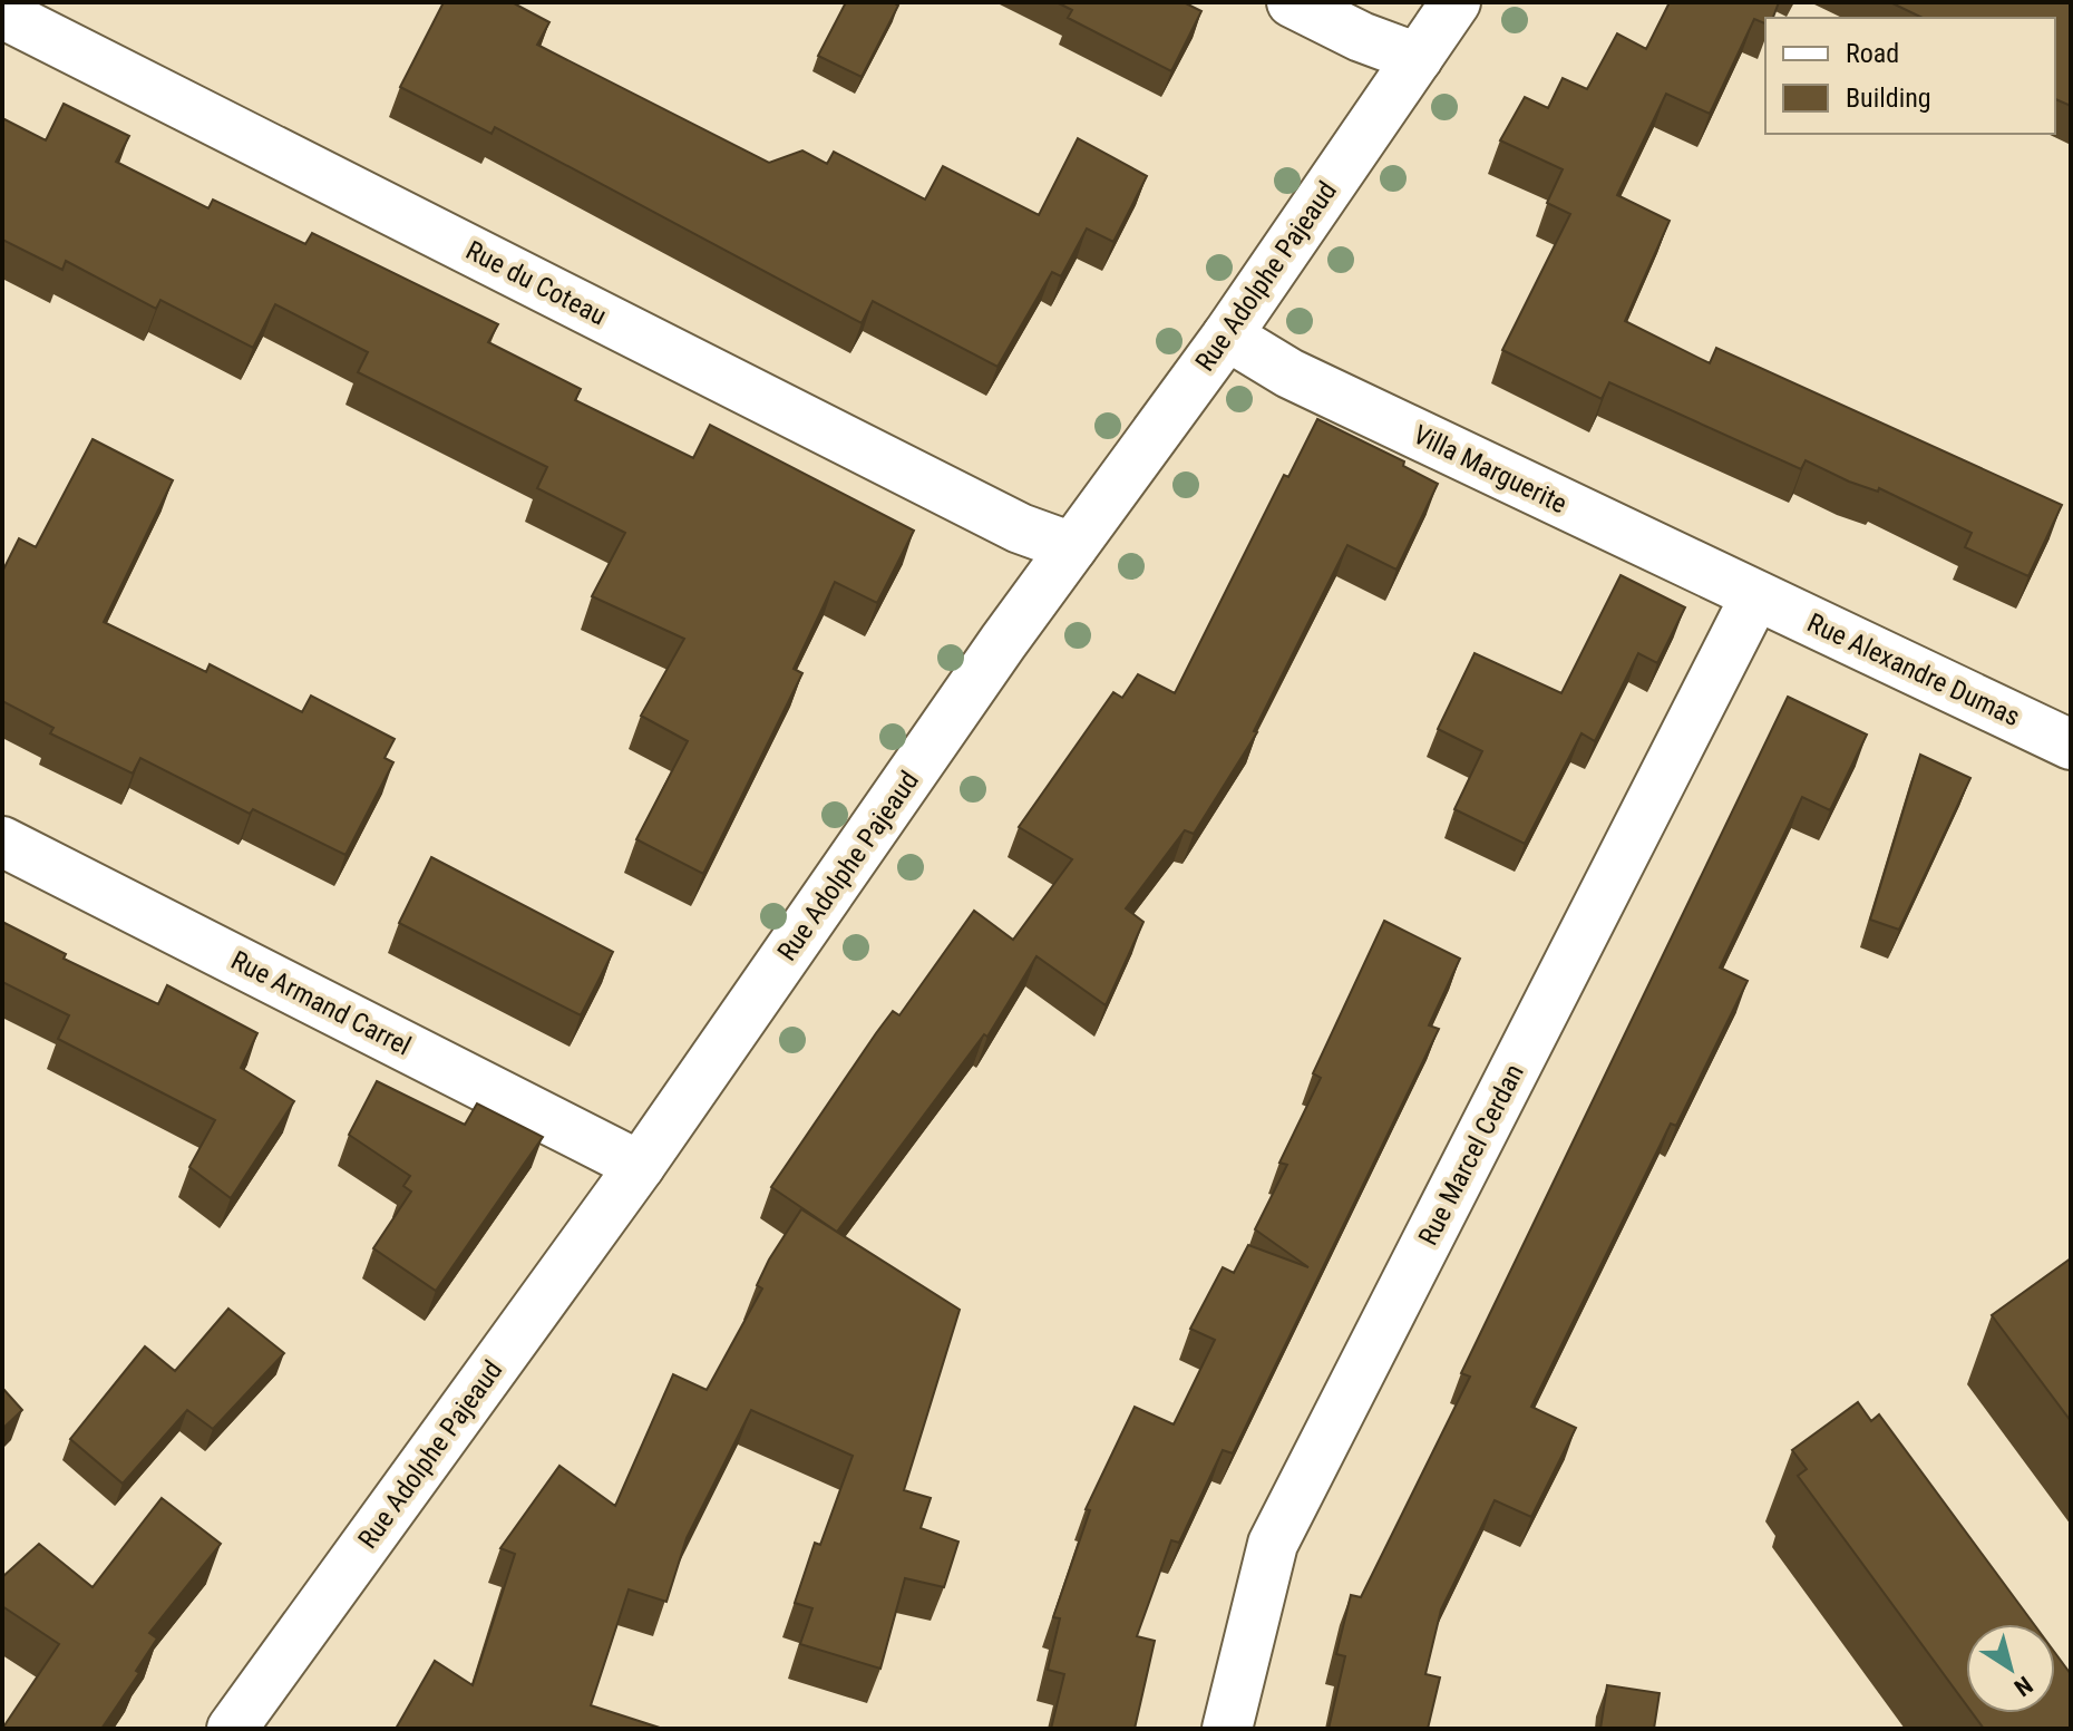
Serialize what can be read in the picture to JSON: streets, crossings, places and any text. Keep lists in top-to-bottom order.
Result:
{
  "streets": {
    "street": [
      "Rue Adolphe Pajeaud",
      "Rue du Coteau",
      "Villa Marguerite",
      "Rue Alexandre Dumas",
      "Rue Armand Carrel",
      "Rue Marcel Cerdan"
    ]
  },
  "crossings": [
    ["Rue Adolphe Pajeaud", "Rue du Coteau"],
    ["Rue Adolphe Pajeaud", "Villa Marguerite"],
    ["Rue Adolphe Pajeaud", "Rue Armand Carrel"],
    ["Villa Marguerite", "Rue Alexandre Dumas"],
    ["Villa Marguerite", "Rue Marcel Cerdan"],
    ["Rue Alexandre Dumas", "Rue Marcel Cerdan"]
  ],
  "legend": ["Road", "Building"],
  "north": "bottom right"
}
